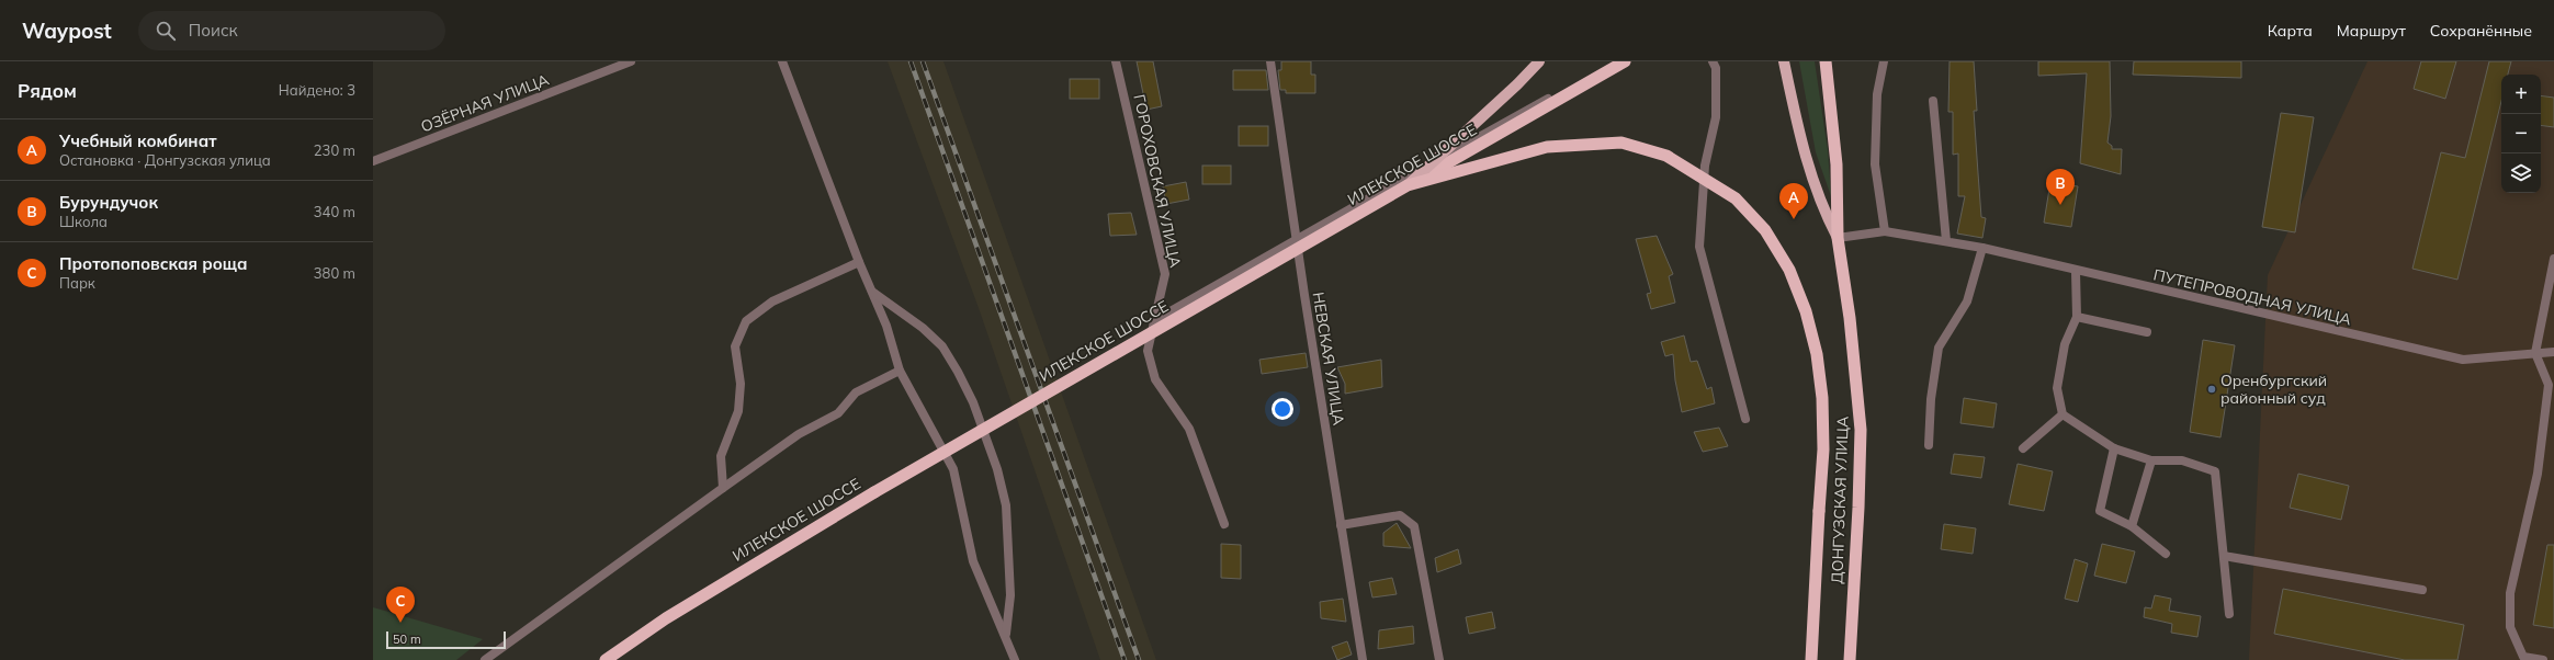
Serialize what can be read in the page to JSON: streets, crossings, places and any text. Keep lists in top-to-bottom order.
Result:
{
  "streets": {
    "highway": ["ИЛЕКСКОЕ ШОССЕ", "ДОНГУЗСКАЯ УЛИЦА"],
    "street": [
      "ОЗЁРНАЯ УЛИЦА",
      "ГОРОХОВСКАЯ УЛИЦА",
      "ПУТЕПРОВОДНАЯ УЛИЦА",
      "НЕВСКАЯ УЛИЦА"
    ]
  },
  "crossings": [
    ["ПУТЕПРОВОДНАЯ УЛИЦА", "ДОНГУЗСКАЯ УЛИЦА"]
  ],
  "places": ["Оренбургский районный суд"],
  "scale_bar": "50 m",
  "page": {
    "header": "Waypost",
    "search": "Поиск",
    "nav": ["Карта", "Маршрут", "Сохранённые"],
    "heading": ["Рядом", "Найдено: 3"],
    "map_buttons": ["+", "−"],
    "list": [
      {
        "mark": "A",
        "name": "Учебный комбинат",
        "note": "Остановка · Донгузская улица",
        "value": "230 m"
      },
      {
        "mark": "B",
        "name": "Бурундучок",
        "note": "Школа",
        "value": "340 m"
      },
      {
        "mark": "C",
        "name": "Протопоповская роща",
        "note": "Парк",
        "value": "380 m"
      }
    ],
    "pins": ["B", "A", "C"],
    "scale": "50 m"
  }
}
